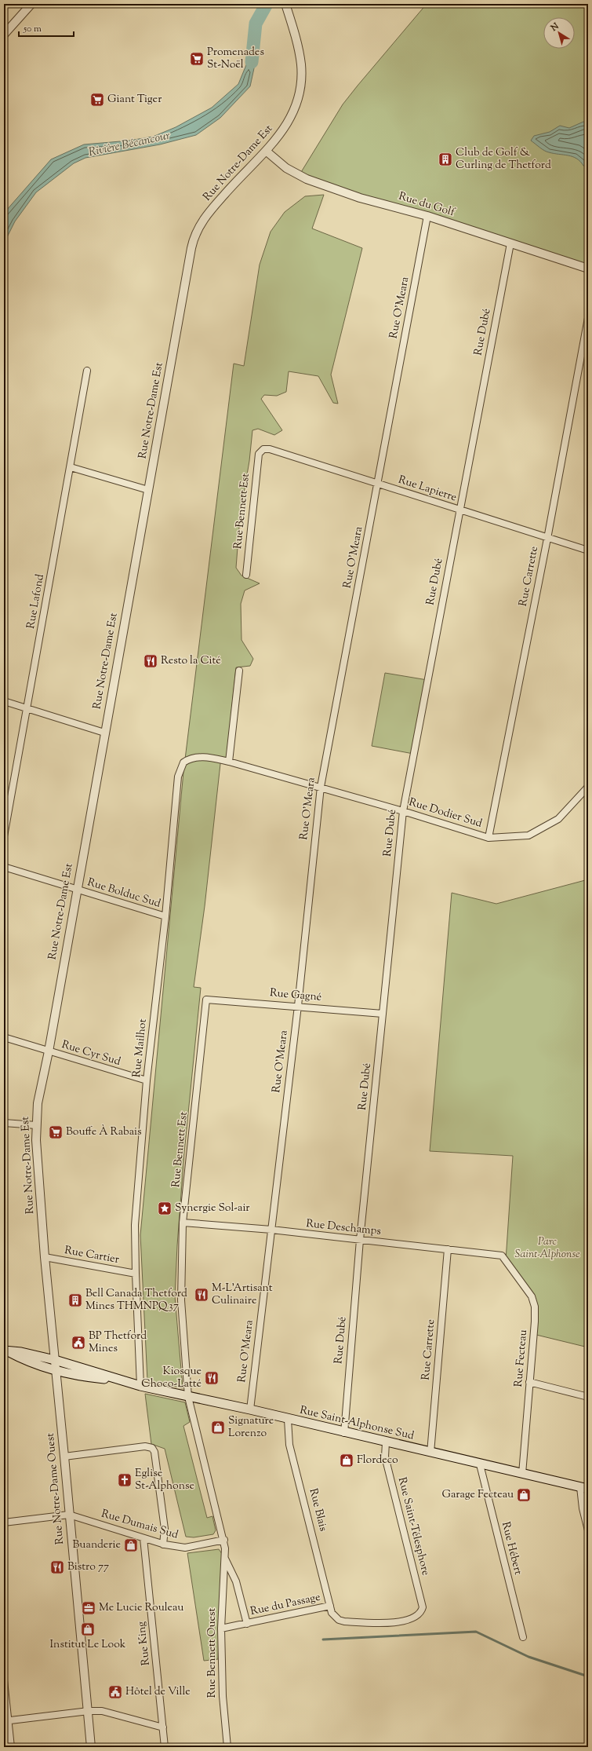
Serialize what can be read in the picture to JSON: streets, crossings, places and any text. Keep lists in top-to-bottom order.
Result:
{
  "streets": {
    "main road": ["Rue Saint-Alphonse Sud"],
    "street": [
      "Rue Notre-Dame Est",
      "Rue du Golf",
      "Rue O'Meara",
      "Rue Dubé",
      "Rue Lapierre",
      "Rue Bennett Est",
      "Rue Carrette",
      "Rue Lafond",
      "Rue Dodier Sud",
      "Rue Bolduc Sud",
      "Rue Gagné",
      "Rue Mailhot",
      "Rue Cyr Sud",
      "Rue Deschamps",
      "Rue Cartier",
      "Rue Fecteau",
      "Rue Notre-Dame Ouest",
      "Rue Blais",
      "Rue Dumais Sud",
      "Rue Saint-Télesphore",
      "Rue Hébert",
      "Rue du Passage",
      "Rue King",
      "Rue Bennett Ouest"
    ]
  },
  "crossings": [
    ["Rue Notre-Dame Est", "Rue du Golf"],
    ["Rue Notre-Dame Est", "Rue Bolduc Sud"],
    ["Rue Notre-Dame Est", "Rue Cyr Sud"],
    ["Rue Notre-Dame Est", "Rue Cartier"],
    ["Rue Notre-Dame Est", "Rue Saint-Alphonse Sud"],
    ["Rue Notre-Dame Est", "Rue Notre-Dame Ouest"],
    ["Rue du Golf", "Rue O'Meara"],
    ["Rue du Golf", "Rue Dubé"],
    ["Rue O'Meara", "Rue Lapierre"],
    ["Rue O'Meara", "Rue Dodier Sud"],
    ["Rue O'Meara", "Rue Gagné"],
    ["Rue O'Meara", "Rue Deschamps"],
    ["Rue O'Meara", "Rue Saint-Alphonse Sud"],
    ["Rue Dubé", "Rue Lapierre"],
    ["Rue Dubé", "Rue Dodier Sud"],
    ["Rue Dubé", "Rue Gagné"],
    ["Rue Dubé", "Rue Deschamps"],
    ["Rue Dubé", "Rue Saint-Alphonse Sud"],
    ["Rue Lapierre", "Rue Bennett Est"],
    ["Rue Lapierre", "Rue Carrette"],
    ["Rue Bennett Est", "Rue Gagné"],
    ["Rue Bennett Est", "Rue Deschamps"],
    ["Rue Bennett Est", "Rue Saint-Alphonse Sud"],
    ["Rue Bennett Est", "Rue Bennett Ouest"],
    ["Rue Carrette", "Rue Dodier Sud"],
    ["Rue Carrette", "Rue Deschamps"],
    ["Rue Carrette", "Rue Saint-Alphonse Sud"],
    ["Rue Dodier Sud", "Rue Mailhot"],
    ["Rue Bolduc Sud", "Rue Mailhot"],
    ["Rue Mailhot", "Rue Cyr Sud"],
    ["Rue Mailhot", "Rue Cartier"],
    ["Rue Mailhot", "Rue Saint-Alphonse Sud"],
    ["Rue Deschamps", "Rue Fecteau"],
    ["Rue Fecteau", "Rue Saint-Alphonse Sud"],
    ["Rue Saint-Alphonse Sud", "Rue Notre-Dame Ouest"],
    ["Rue Saint-Alphonse Sud", "Rue Blais"],
    ["Rue Saint-Alphonse Sud", "Rue Saint-Télesphore"],
    ["Rue Saint-Alphonse Sud", "Rue Hébert"],
    ["Rue Saint-Alphonse Sud", "Rue Bennett Ouest"],
    ["Rue Notre-Dame Ouest", "Rue Dumais Sud"],
    ["Rue Blais", "Rue du Passage"],
    ["Rue Dumais Sud", "Rue King"],
    ["Rue Dumais Sud", "Rue Bennett Ouest"],
    ["Rue Saint-Télesphore", "Rue du Passage"],
    ["Rue du Passage", "Rue Bennett Ouest"]
  ],
  "water": ["Rivière Bécancour"],
  "parks": ["Parc Saint-Alphonse"],
  "places": {
    "supermarket": ["Promenades St-Noël", "Giant Tiger", "Bouffe À Rabais"],
    "building": ["Club de Golf & Curling de Thetford", "Bell Canada Thetford Mines THMNPQ37"],
    "restaurant": [
      "Resto la Cité",
      "M-L'Artisant Culinaire",
      "Kiosque Choco-Latté",
      "Bistro 77"
    ],
    "place": ["Synergie Sol-air"],
    "public building": ["BP Thetford Mines", "Hôtel de Ville"],
    "shop": [
      "Signature Lorenzo",
      "Flordeco",
      "Garage Fecteau",
      "Buanderie",
      "Institut Le Look"
    ],
    "church": ["Eglise St-Alphonse"],
    "office": ["Me Lucie Rouleau"]
  },
  "scale_bar": "50 m",
  "north": "top left"
}
